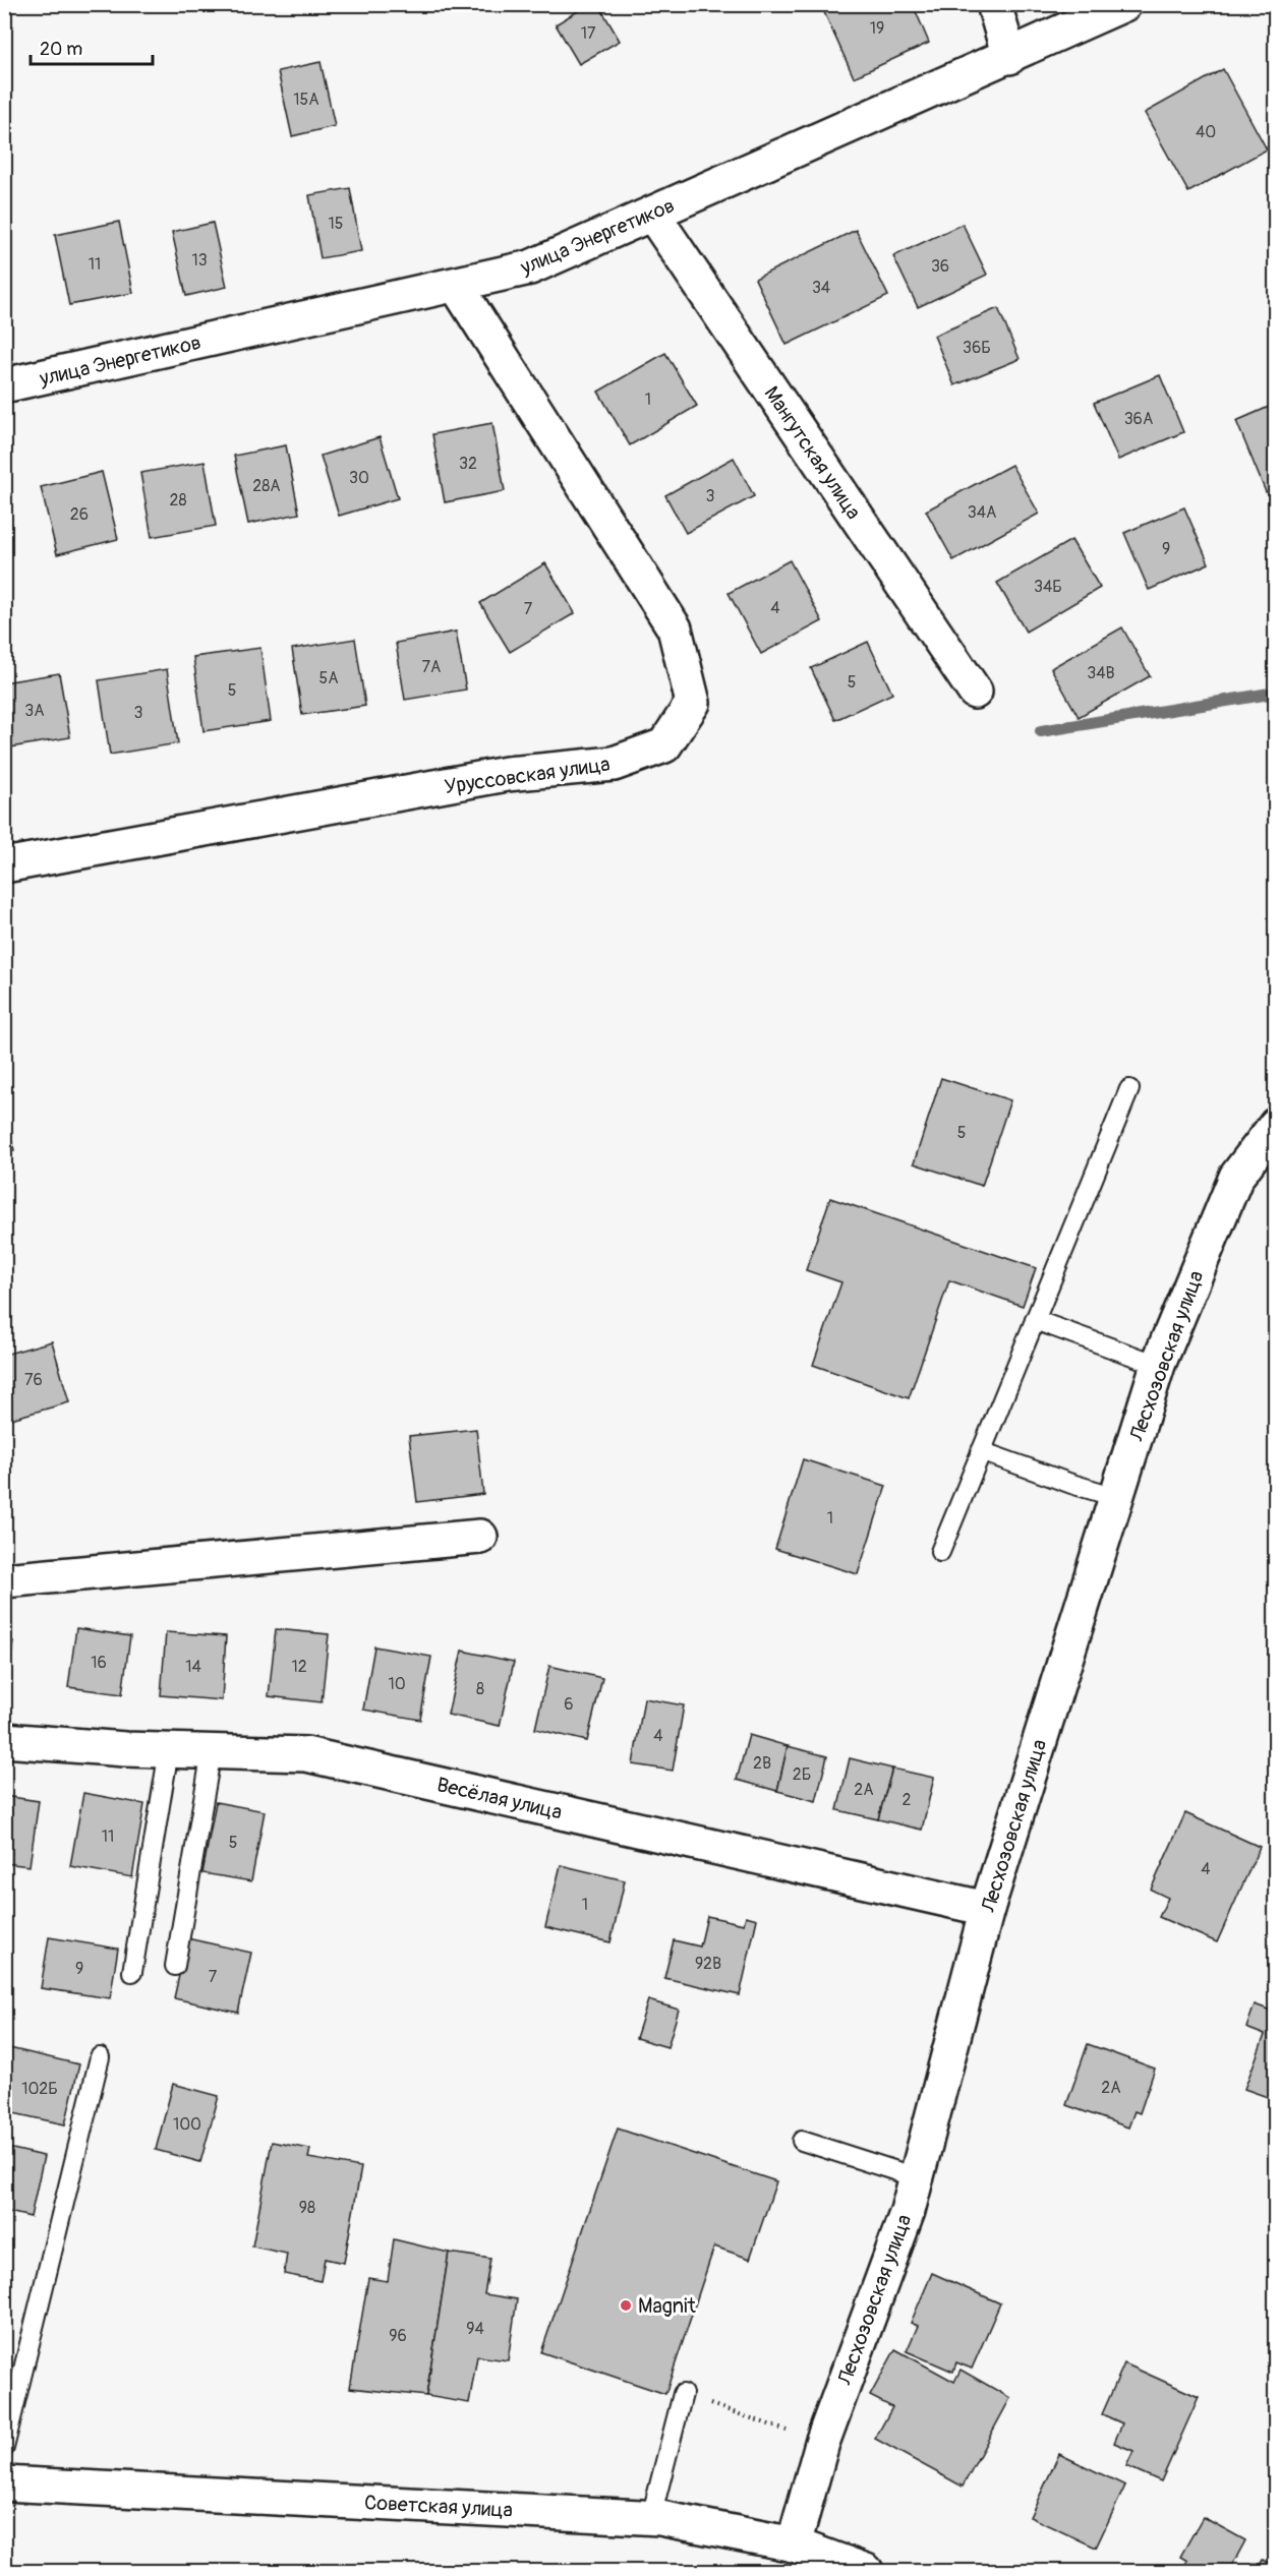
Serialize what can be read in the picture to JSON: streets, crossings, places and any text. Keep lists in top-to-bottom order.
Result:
{
  "streets": {
    "street": [
      "улица Энергетиков",
      "Мангутская улица",
      "Уруссовская улица",
      "Лесхозовская улица",
      "Весёлая улица",
      "Советская улица"
    ]
  },
  "crossings": [
    ["улица Энергетиков", "Мангутская улица"],
    ["улица Энергетиков", "Уруссовская улица"],
    ["Лесхозовская улица", "Весёлая улица"],
    ["Лесхозовская улица", "Советская улица"]
  ],
  "places": ["Magnit"],
  "house_numbers": [
    "19",
    "17",
    "15А",
    "40",
    "15",
    "13",
    "11",
    "36",
    "34",
    "36Б",
    "1",
    "36А",
    "32",
    "30",
    "28А",
    "3",
    "28",
    "34А",
    "26",
    "9",
    "34Б",
    "4",
    "7",
    "7А",
    "34В",
    "5А",
    "5",
    "5",
    "3А",
    "3",
    "5",
    "76",
    "1",
    "16",
    "14",
    "12",
    "10",
    "8",
    "6",
    "4",
    "2В",
    "2Б",
    "2А",
    "2",
    "11",
    "5",
    "4",
    "1",
    "92В",
    "9",
    "7",
    "2А",
    "102Б",
    "100",
    "98",
    "94",
    "96"
  ],
  "scale_bar": "20 m"
}
